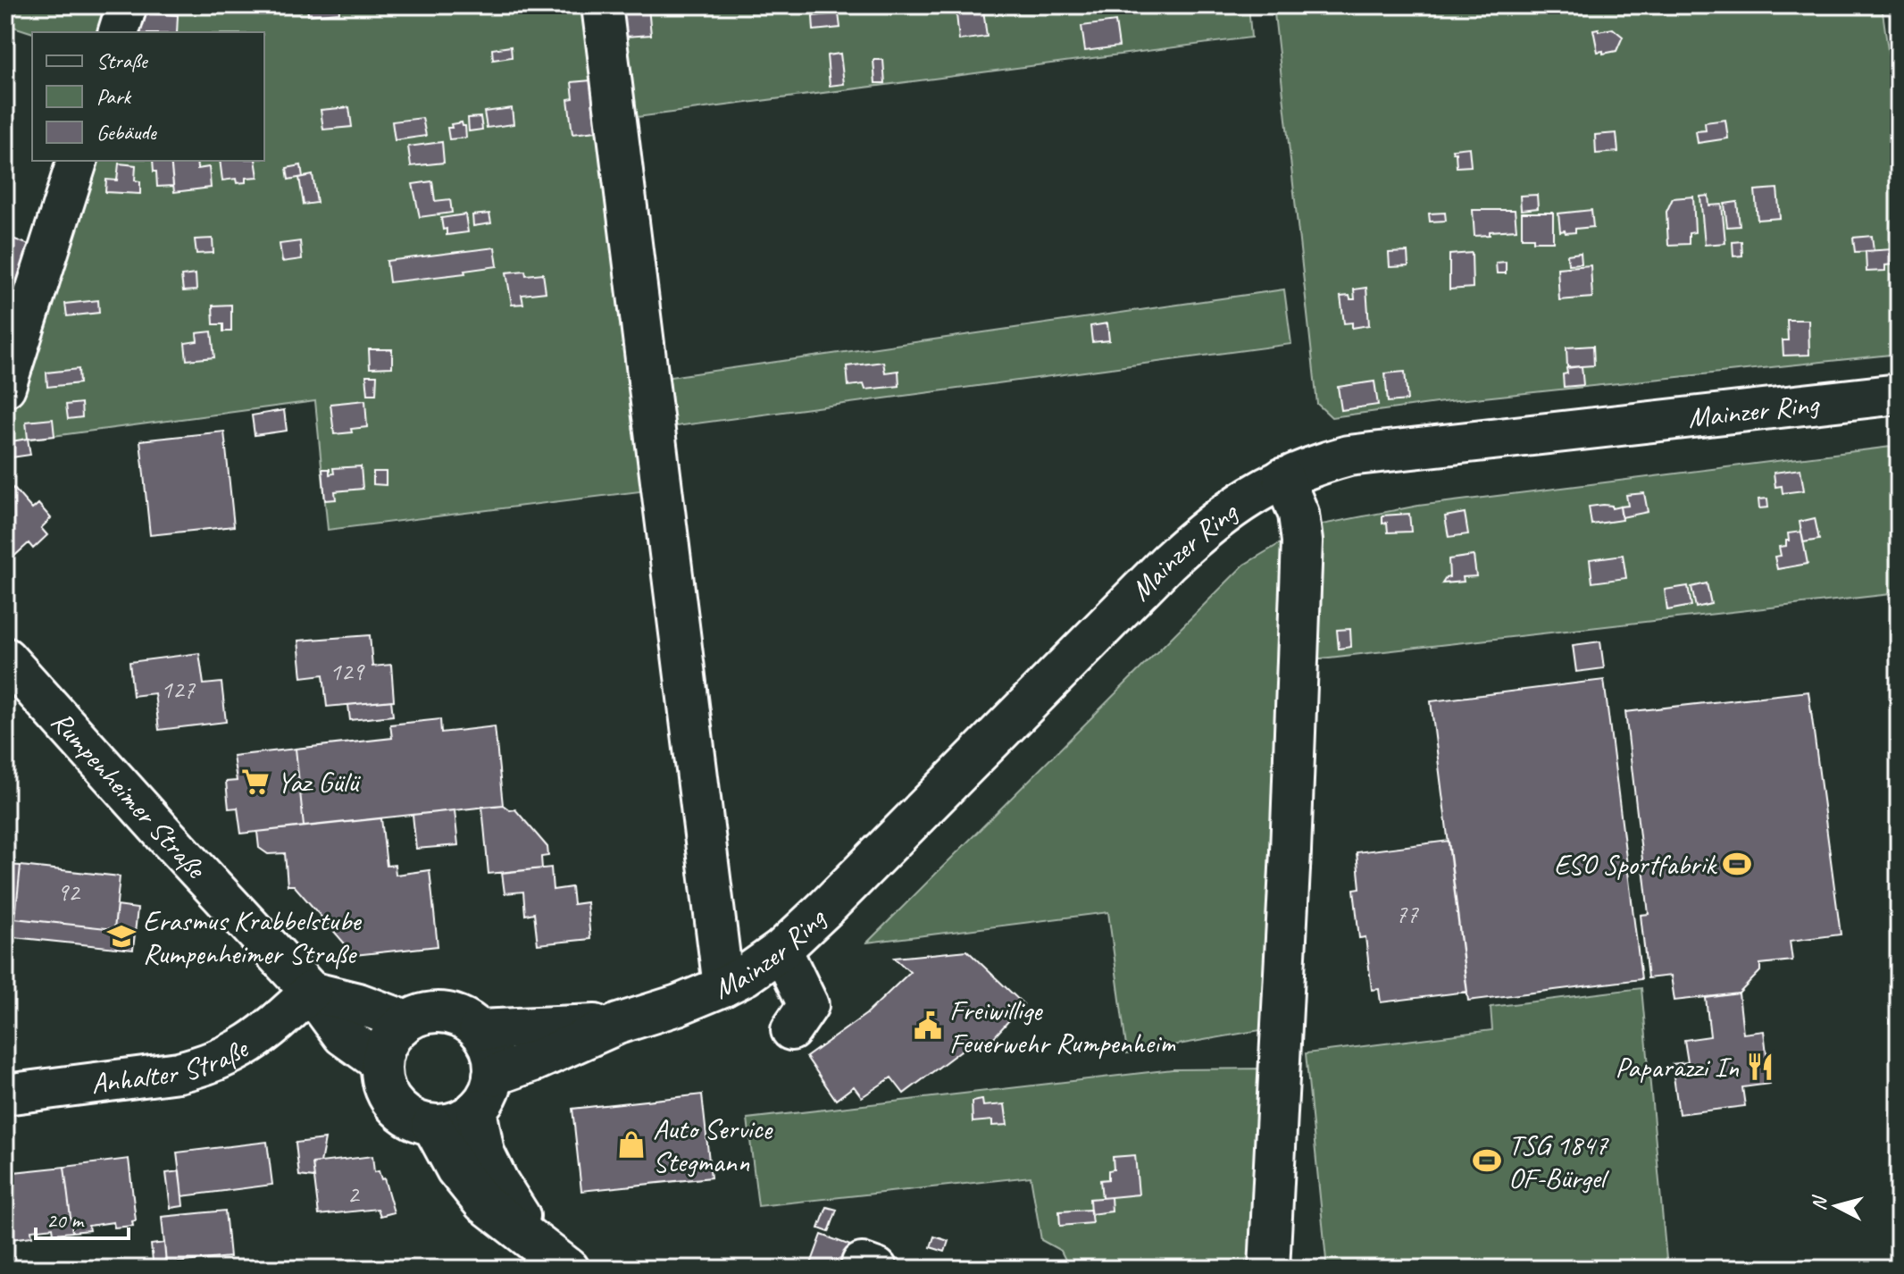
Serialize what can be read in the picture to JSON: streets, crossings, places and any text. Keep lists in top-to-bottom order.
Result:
{
  "streets": {
    "street": ["Mainzer Ring", "Rumpenheimer Straße", "Anhalter Straße"]
  },
  "crossings": [
    ["Mainzer Ring", "Rumpenheimer Straße"],
    ["Rumpenheimer Straße", "Anhalter Straße"]
  ],
  "places": {
    "supermarket": ["Yaz Gülü"],
    "sports": ["ESO Sportfabrik", "TSG 1847 OF-Bürgel"],
    "school or university": ["Erasmus Krabbelstube Rumpenheimer Straße"],
    "public building": ["Freiwillige Feuerwehr Rumpenheim"],
    "restaurant": ["Paparazzi In"],
    "shop": ["Auto Service Stegmann"]
  },
  "house_numbers": [
    "129",
    "127",
    "92",
    "77",
    "2"
  ],
  "legend": ["Straße", "Park", "Gebäude"],
  "scale_bar": "20 m",
  "north": "left"
}
